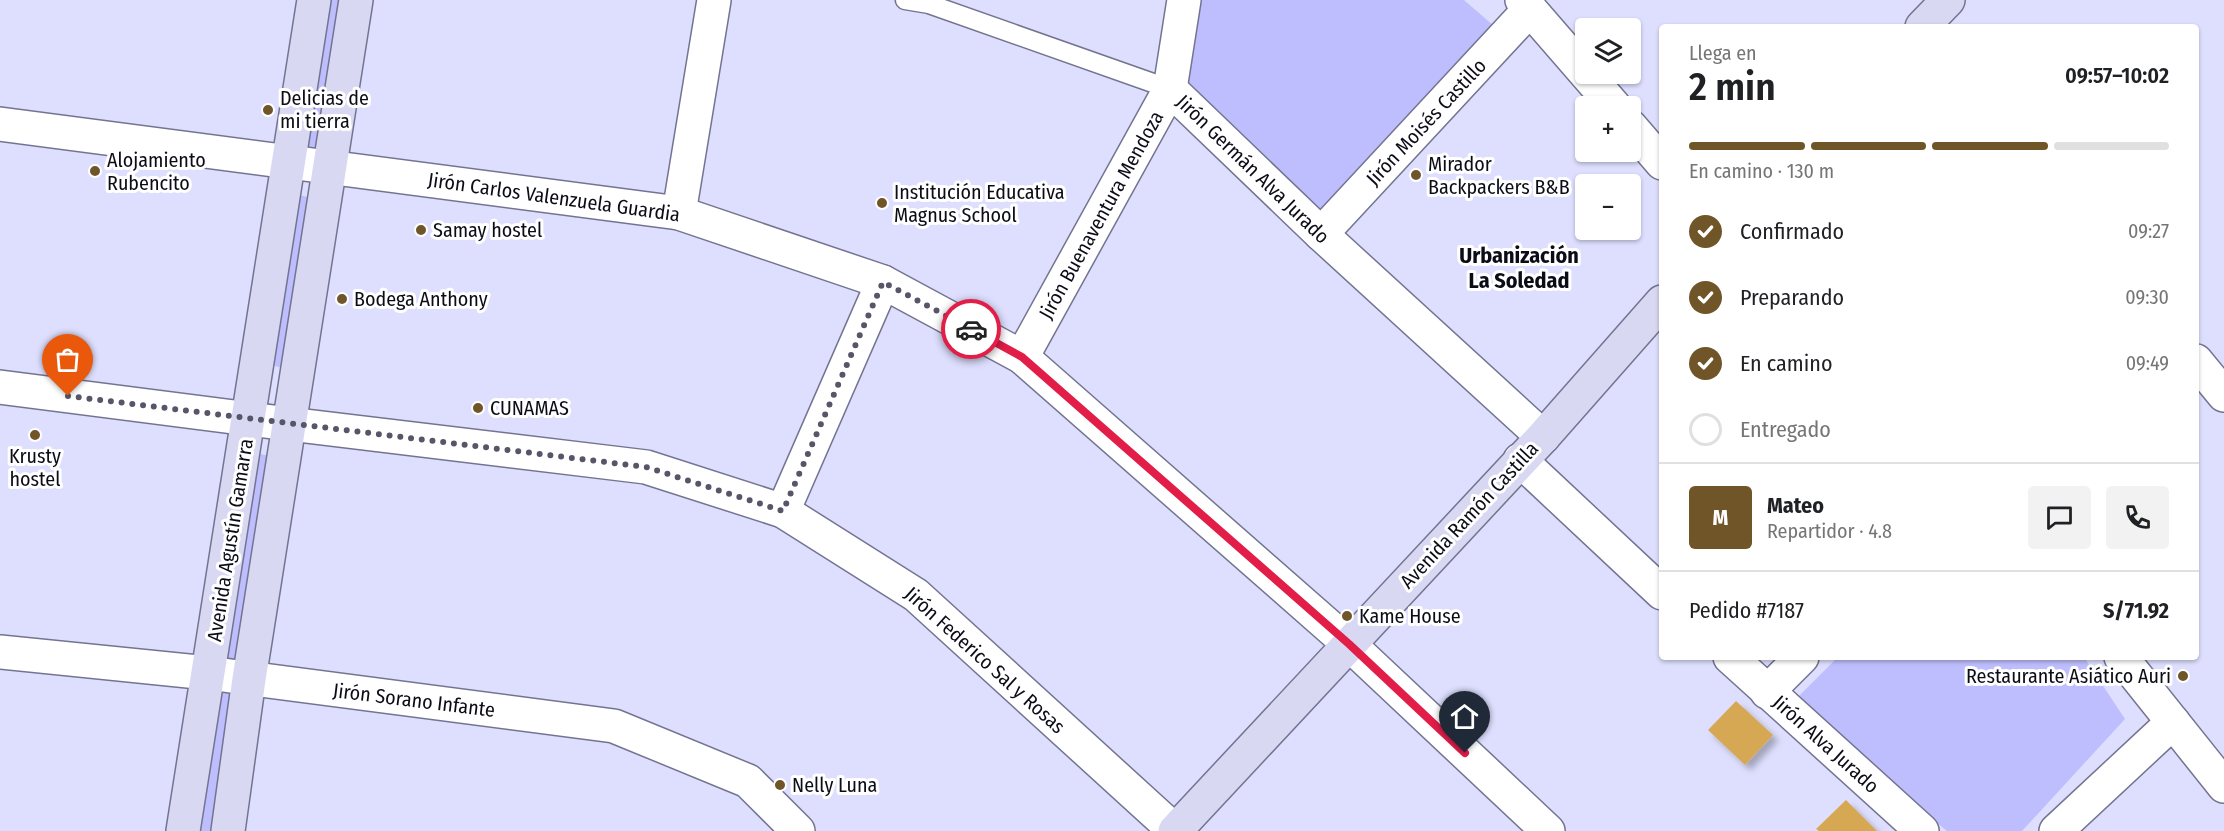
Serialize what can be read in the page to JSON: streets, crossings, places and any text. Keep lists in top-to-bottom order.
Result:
{
  "streets": {
    "main road": ["Avenida Ramón Castilla", "Avenida Agustín Gamarra"],
    "street": [
      "Jirón Moisés Castillo",
      "Jirón Germán Alva Jurado",
      "Jirón Carlos Valenzuela Guardia",
      "Jirón Buenaventura Mendoza",
      "Jirón Federico Sal y Rosas",
      "Jirón Sorano Infante",
      "Jirón Alva Jurado"
    ]
  },
  "crossings": [
    ["Jirón Moisés Castillo", "Jirón Germán Alva Jurado"],
    ["Jirón Germán Alva Jurado", "Jirón Buenaventura Mendoza"],
    ["Jirón Germán Alva Jurado", "Avenida Ramón Castilla"],
    ["Jirón Carlos Valenzuela Guardia", "Jirón Buenaventura Mendoza"],
    ["Jirón Carlos Valenzuela Guardia", "Avenida Ramón Castilla"],
    ["Jirón Carlos Valenzuela Guardia", "Avenida Agustín Gamarra"],
    ["Avenida Ramón Castilla", "Jirón Federico Sal y Rosas"],
    ["Avenida Agustín Gamarra", "Jirón Federico Sal y Rosas"],
    ["Avenida Agustín Gamarra", "Jirón Sorano Infante"]
  ],
  "districts": ["Urbanización La Soledad"],
  "places": [
    "Delicias de mi tierra",
    "Alojamiento Rubencito",
    "Mirador Backpackers B&B",
    "Institución Educativa Magnus School",
    "Samay hostel",
    "Bodega Anthony",
    "CUNAMAS",
    "Krusty hostel",
    "Kame House",
    "Restaurante Asiático Auri",
    "Nelly Luna"
  ],
  "page": {
    "map_buttons": ["+", "−"],
    "heading": ["2 min", "Llega en", "09:57–10:02"],
    "panel": [
      "Mateo",
      "Repartidor · 4.8",
      "Pedido #7187",
      "S/71.92"
    ],
    "bar": "En camino · 130 m",
    "list": [
      ["Confirmado", "09:27"],
      ["Preparando", "09:30"],
      ["En camino", "09:49"],
      "Entregado"
    ],
    "round": "M"
  }
}
